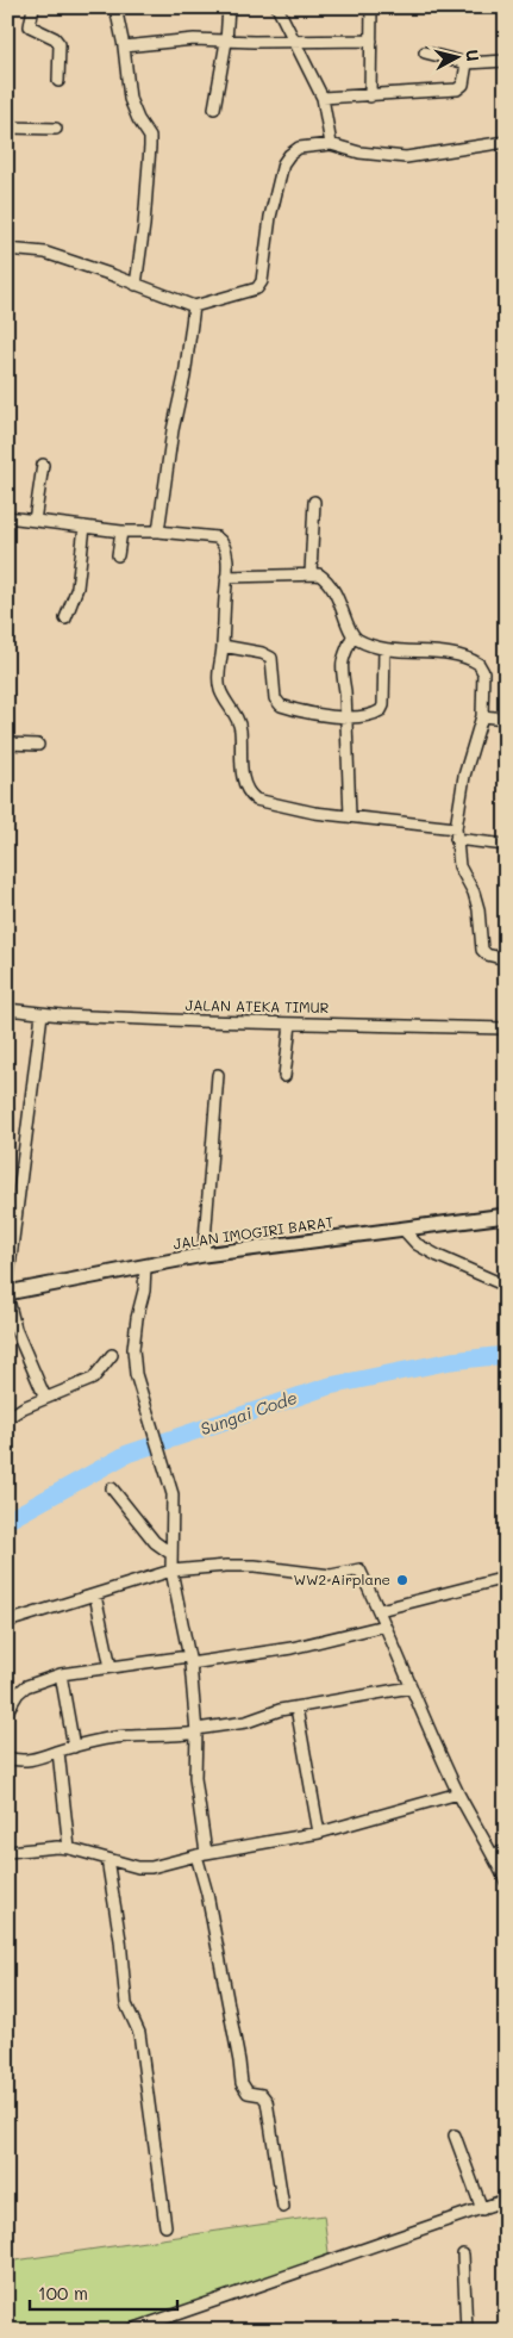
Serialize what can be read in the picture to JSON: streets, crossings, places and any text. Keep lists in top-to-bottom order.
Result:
{
  "streets": {
    "main road": ["JALAN IMOGIRI BARAT"],
    "street": ["JALAN ATEKA TIMUR"]
  },
  "water": ["Sungai Code"],
  "places": ["WW2 Airplane"],
  "scale_bar": "100 m",
  "north": "right"
}
